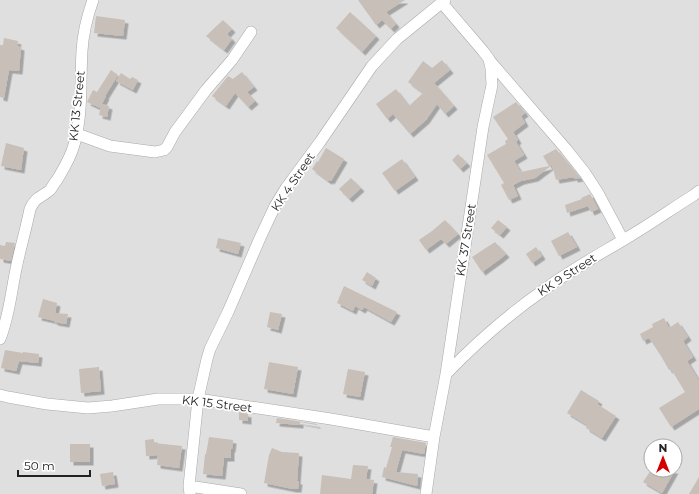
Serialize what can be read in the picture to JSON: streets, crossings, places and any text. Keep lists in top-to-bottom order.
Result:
{
  "streets": {
    "street": [
      "KK 13 Street",
      "KK 4 Street",
      "KK 37 Street",
      "KK 9 Street",
      "KK 15 Street"
    ]
  },
  "crossings": [
    ["KK 4 Street", "KK 37 Street"],
    ["KK 4 Street", "KK 15 Street"],
    ["KK 37 Street", "KK 9 Street"],
    ["KK 37 Street", "KK 15 Street"]
  ],
  "scale_bar": "50 m",
  "north": "top"
}
